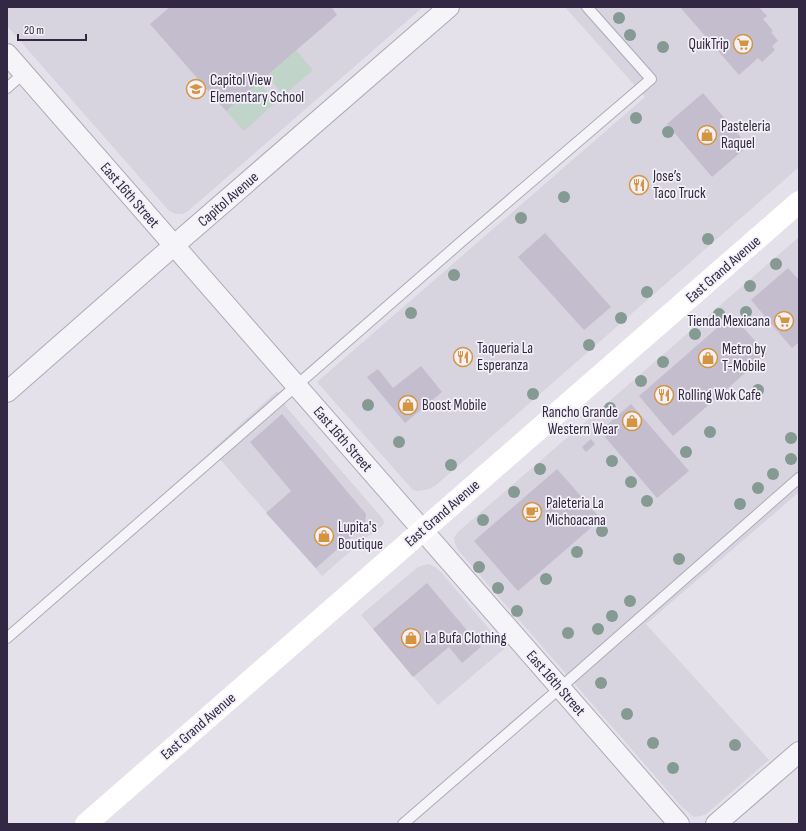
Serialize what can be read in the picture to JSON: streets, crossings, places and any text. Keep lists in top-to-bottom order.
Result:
{
  "streets": {
    "main road": ["East Grand Avenue"],
    "street": ["East 16th Street", "Capitol Avenue"]
  },
  "crossings": [
    ["East 16th Street", "Capitol Avenue"],
    ["East 16th Street", "East Grand Avenue"]
  ],
  "places": {
    "supermarket": ["QuikTrip", "Tienda Mexicana"],
    "school or university": ["Capitol View Elementary School"],
    "shop": [
      "Pasteleria Raquel",
      "Metro by T-Mobile",
      "Boost Mobile",
      "Rancho Grande Western Wear",
      "Lupita's Boutique",
      "La Bufa Clothing"
    ],
    "restaurant": ["Jose’s Taco Truck", "Taqueria La Esperanza", "Rolling Wok Cafe"],
    "cafe": ["Paleteria La Michoacana"]
  },
  "scale_bar": "20 m"
}
